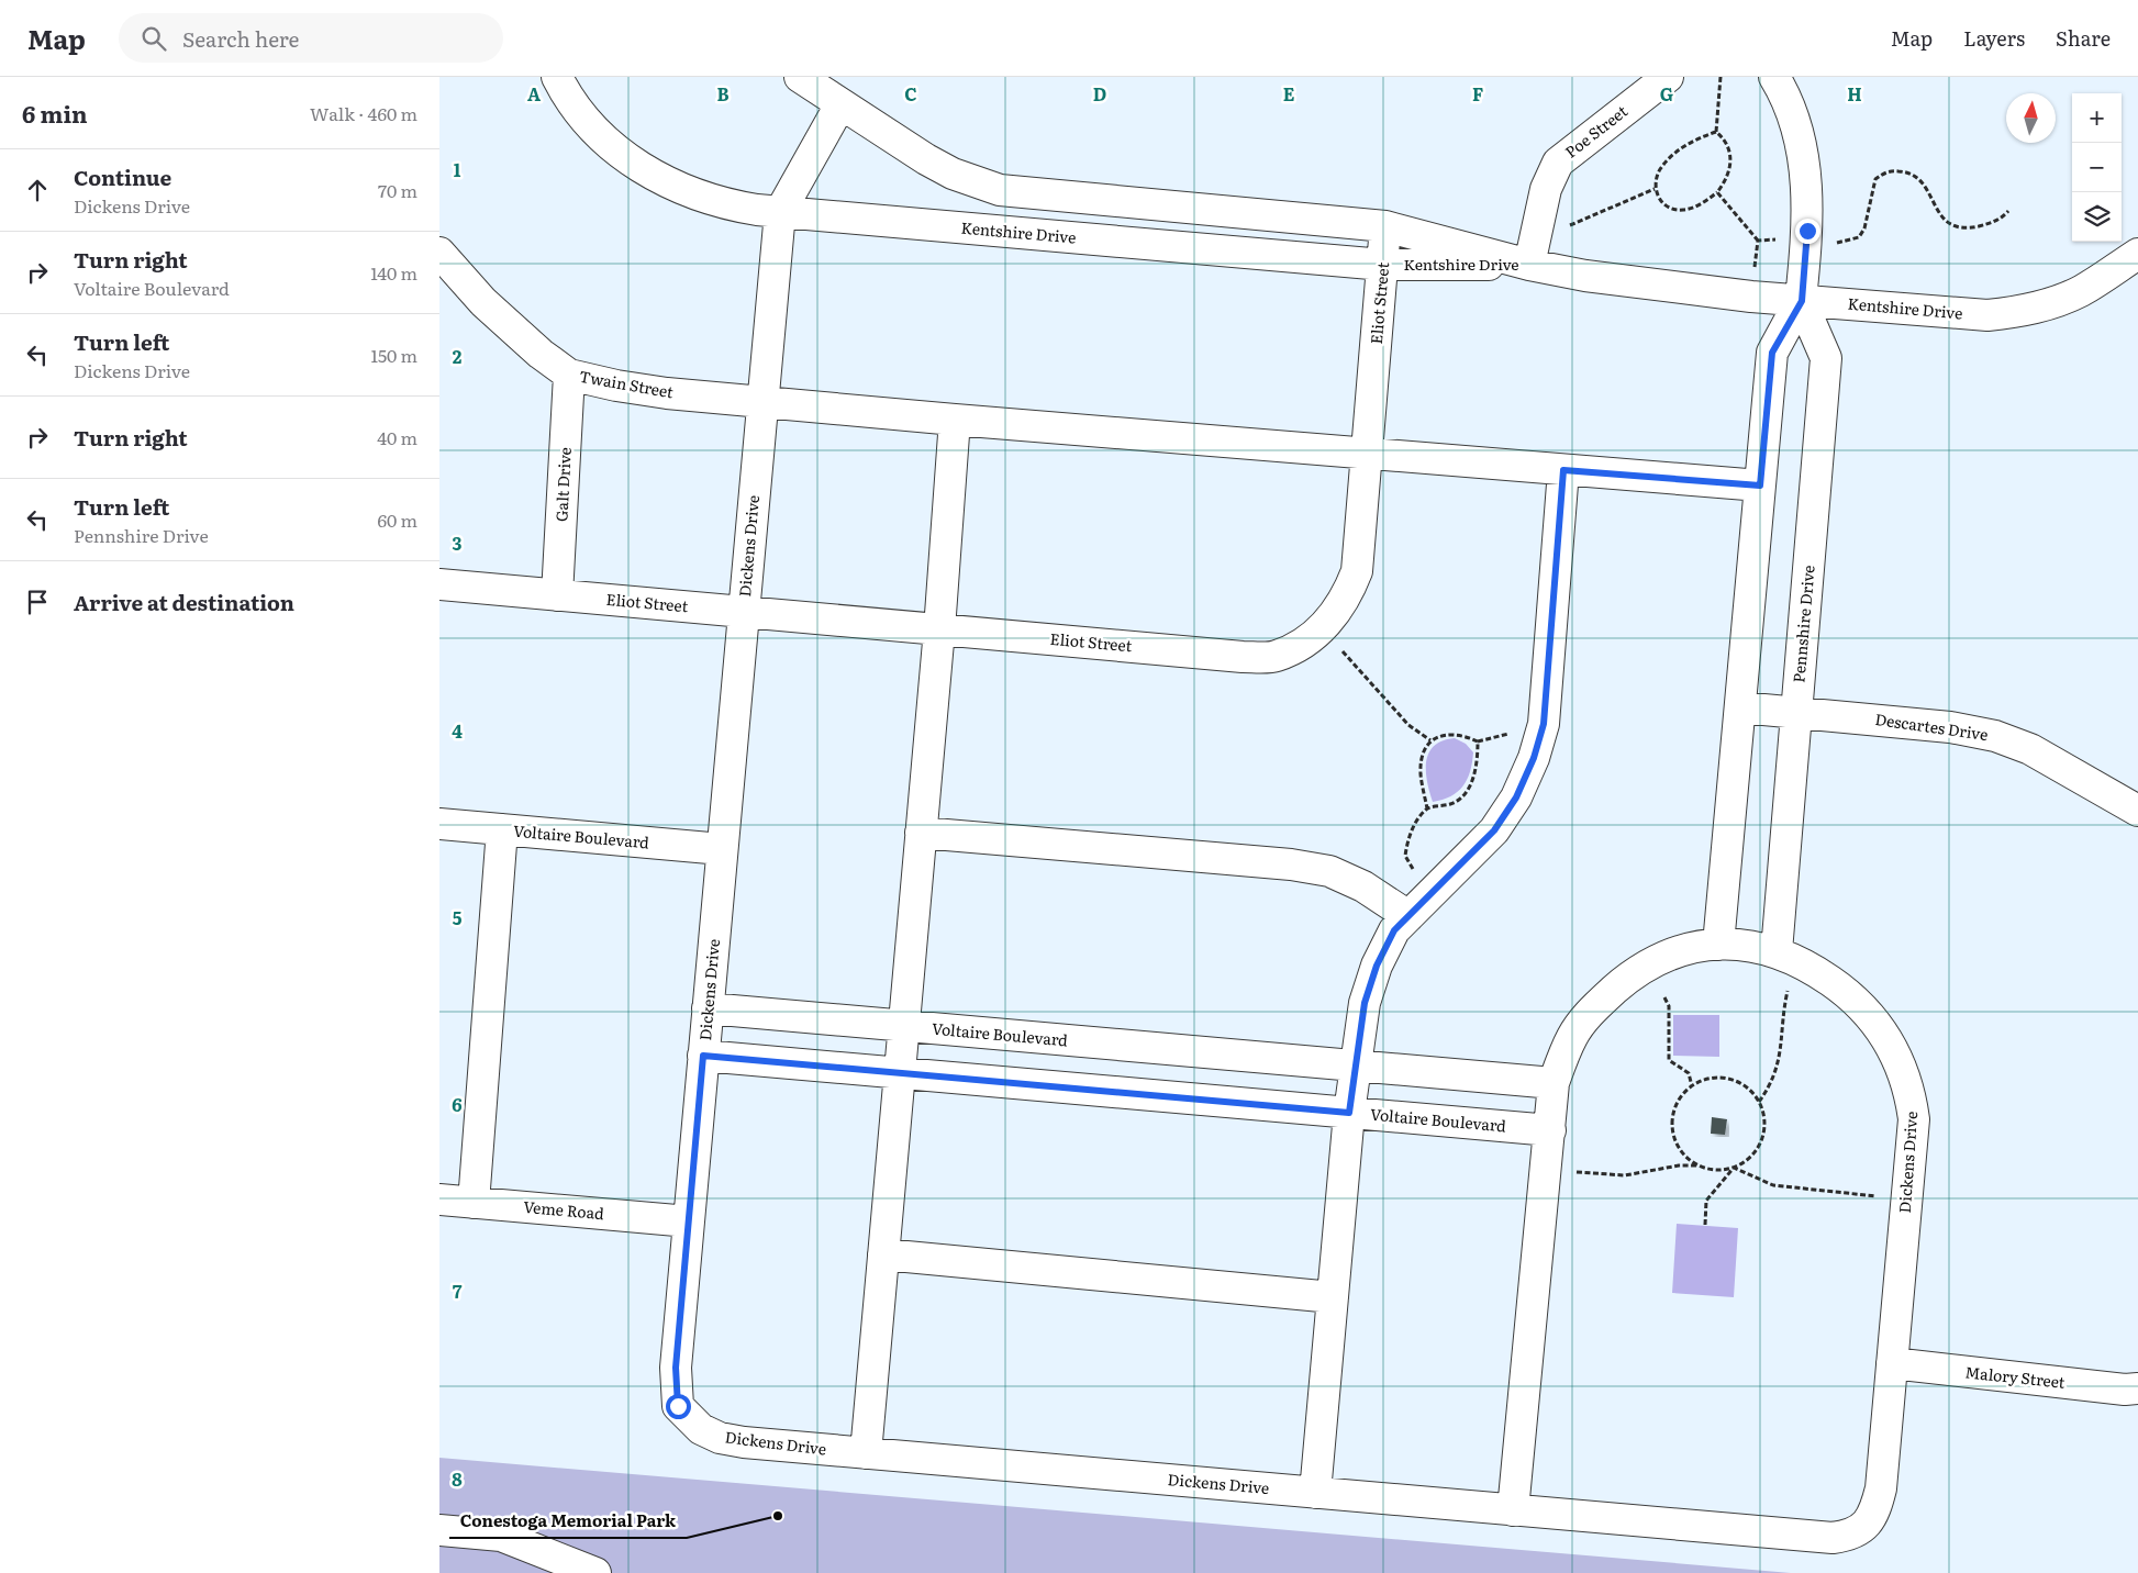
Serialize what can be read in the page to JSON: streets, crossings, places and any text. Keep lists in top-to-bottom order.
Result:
{
  "streets": {
    "street": [
      "Poe Street",
      "Kentshire Drive",
      "Eliot Street",
      "Twain Street",
      "Galt Drive",
      "Dickens Drive",
      "Pennshire Drive",
      "Descartes Drive",
      "Voltaire Boulevard",
      "Veme Road",
      "Malory Street"
    ]
  },
  "crossings": [
    ["Poe Street", "Kentshire Drive"],
    ["Kentshire Drive", "Eliot Street"],
    ["Kentshire Drive", "Dickens Drive"],
    ["Kentshire Drive", "Pennshire Drive"],
    ["Eliot Street", "Twain Street"],
    ["Eliot Street", "Galt Drive"],
    ["Eliot Street", "Dickens Drive"],
    ["Twain Street", "Galt Drive"],
    ["Twain Street", "Dickens Drive"],
    ["Twain Street", "Pennshire Drive"],
    ["Dickens Drive", "Pennshire Drive"],
    ["Dickens Drive", "Voltaire Boulevard"],
    ["Dickens Drive", "Veme Road"],
    ["Dickens Drive", "Malory Street"],
    ["Pennshire Drive", "Descartes Drive"]
  ],
  "places": ["Conestoga Memorial Park"],
  "north": "top",
  "page": {
    "header": "Map",
    "search": "Search here",
    "nav": ["Map", "Layers", "Share"],
    "heading": ["6 min", "Walk · 460 m"],
    "map_buttons": ["+", "−"],
    "list": [
      ["Continue", "Dickens Drive", "70 m"],
      ["Turn right", "Voltaire Boulevard", "140 m"],
      ["Turn left", "Dickens Drive", "150 m"],
      ["Turn right", "40 m"],
      ["Turn left", "Pennshire Drive", "60 m"],
      "Arrive at destination"
    ]
  },
  "grid": {
    "columns": [
      "A",
      "B",
      "C",
      "D",
      "E",
      "F",
      "G",
      "H"
    ],
    "rows": [
      "1",
      "2",
      "3",
      "4",
      "5",
      "6",
      "7",
      "8"
    ]
  }
}
